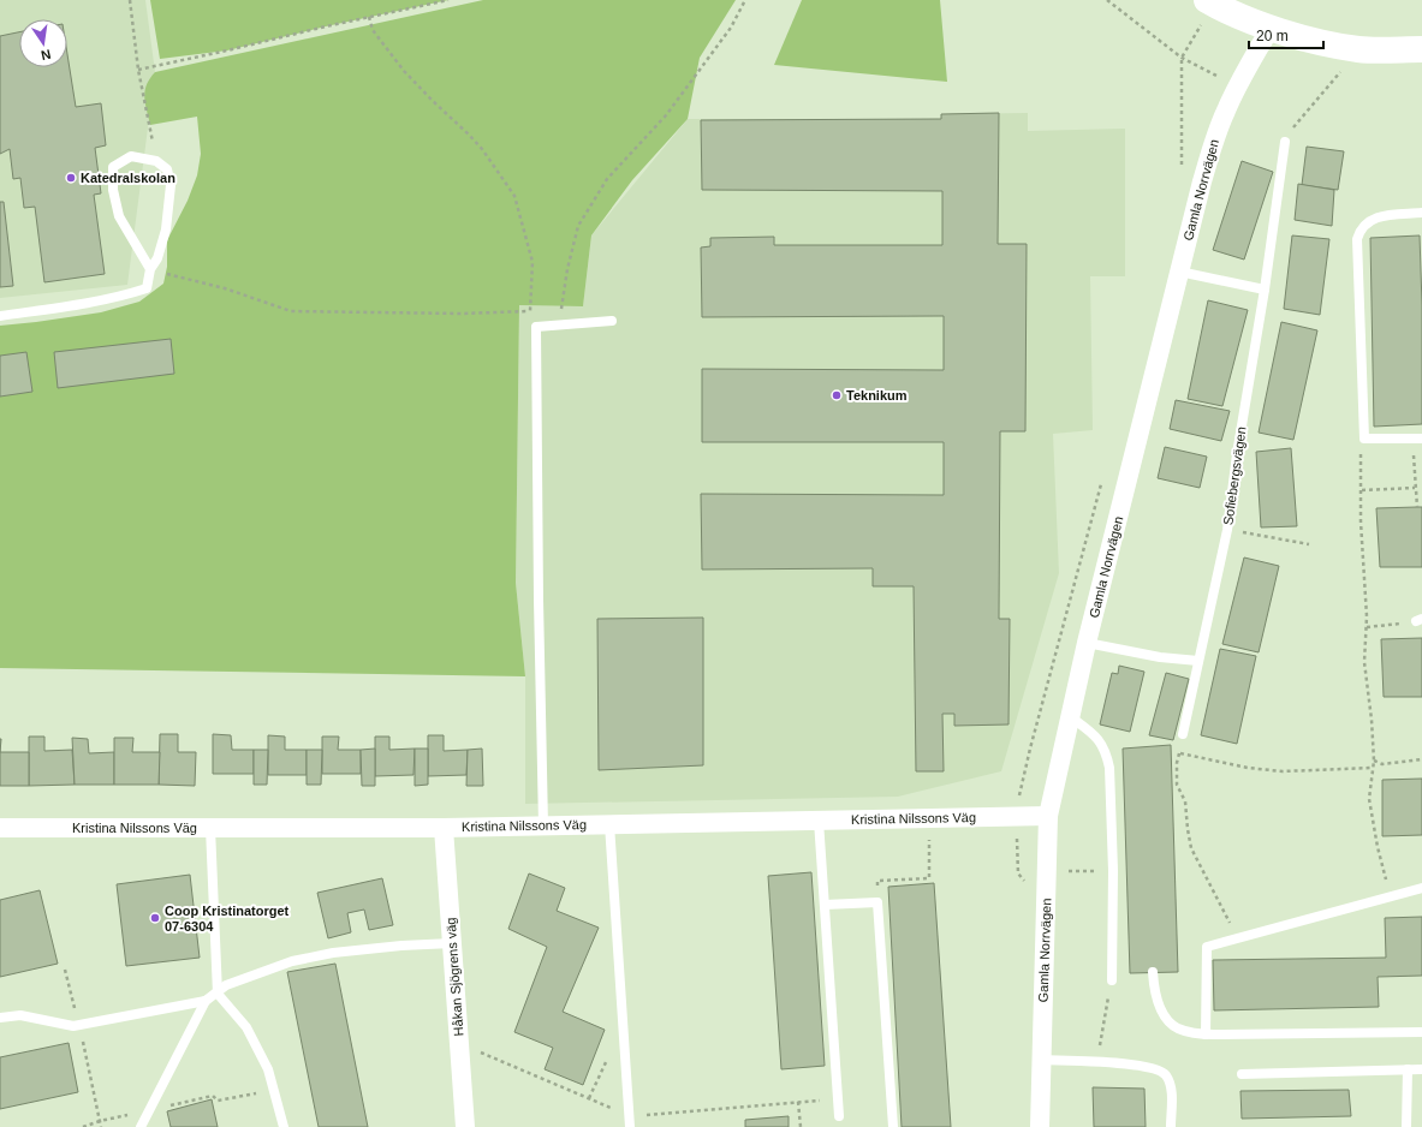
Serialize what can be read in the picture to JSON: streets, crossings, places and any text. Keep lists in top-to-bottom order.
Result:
{
  "streets": {
    "street": ["Gamla Norrvägen", "Kristina Nilssons Väg", "Håkan Sjögrens väg"],
    "lane": ["Sofiebergsvägen"]
  },
  "crossings": [
    ["Gamla Norrvägen", "Kristina Nilssons Väg"],
    ["Kristina Nilssons Väg", "Håkan Sjögrens väg"]
  ],
  "places": ["Katedralskolan", "Teknikum", "Coop Kristinatorget 07-6304"],
  "scale_bar": "20 m",
  "north": "bottom"
}
